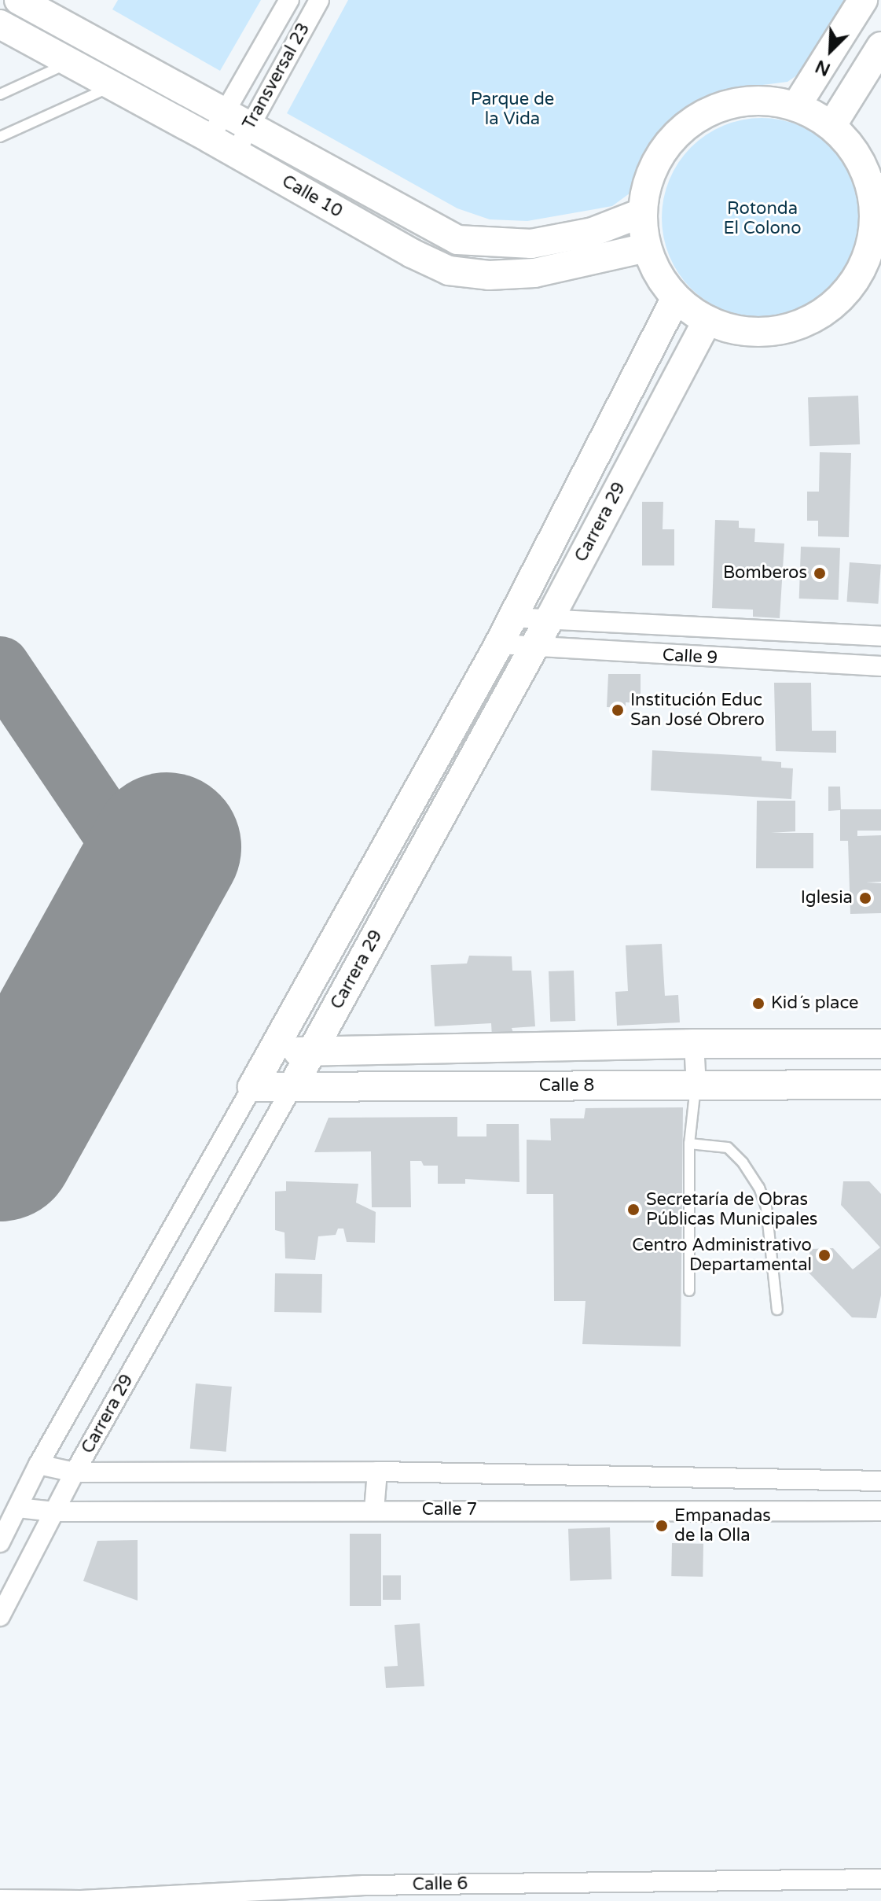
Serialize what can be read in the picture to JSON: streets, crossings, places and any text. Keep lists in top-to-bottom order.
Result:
{
  "streets": {
    "main road": ["Calle 10", "Carrera 29", "Calle 8"],
    "street": [
      "Transversal 23",
      "Calle 9",
      "Calle 7",
      "Calle 6"
    ]
  },
  "crossings": [
    ["Transversal 23", "Calle 10"],
    ["Carrera 29", "Calle 9"],
    ["Carrera 29", "Calle 8"],
    ["Carrera 29", "Calle 7"]
  ],
  "parks": ["Parque de la Vida", "Rotonda El Colono"],
  "places": [
    "Bomberos",
    "Institución Educ San José Obrero",
    "Iglesia",
    "Kid´s place",
    "Secretaría de Obras Públicas Municipales",
    "Centro Administrativo Departamental",
    "Empanadas de la Olla"
  ],
  "north": "bottom left"
}
